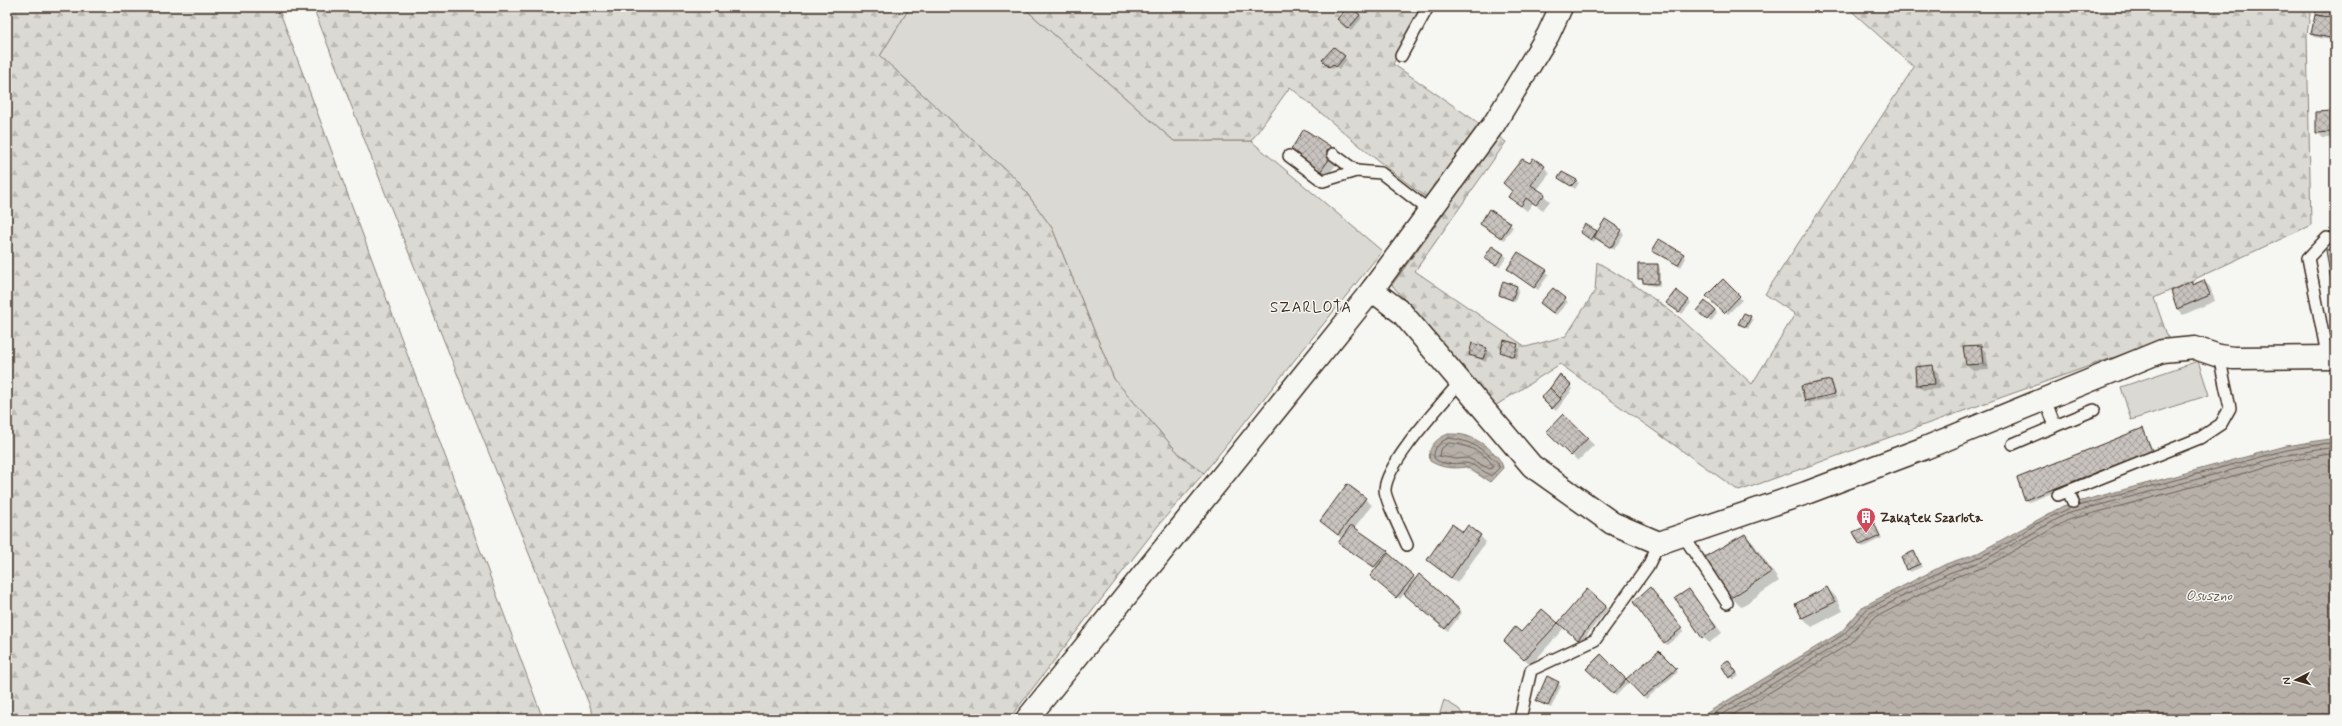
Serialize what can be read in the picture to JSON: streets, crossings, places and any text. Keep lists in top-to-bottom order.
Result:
{
  "districts": ["SZARLOTA"],
  "water": ["Osuszno"],
  "places": {
    "building": ["Zakątek Szarlota"]
  },
  "north": "left"
}
